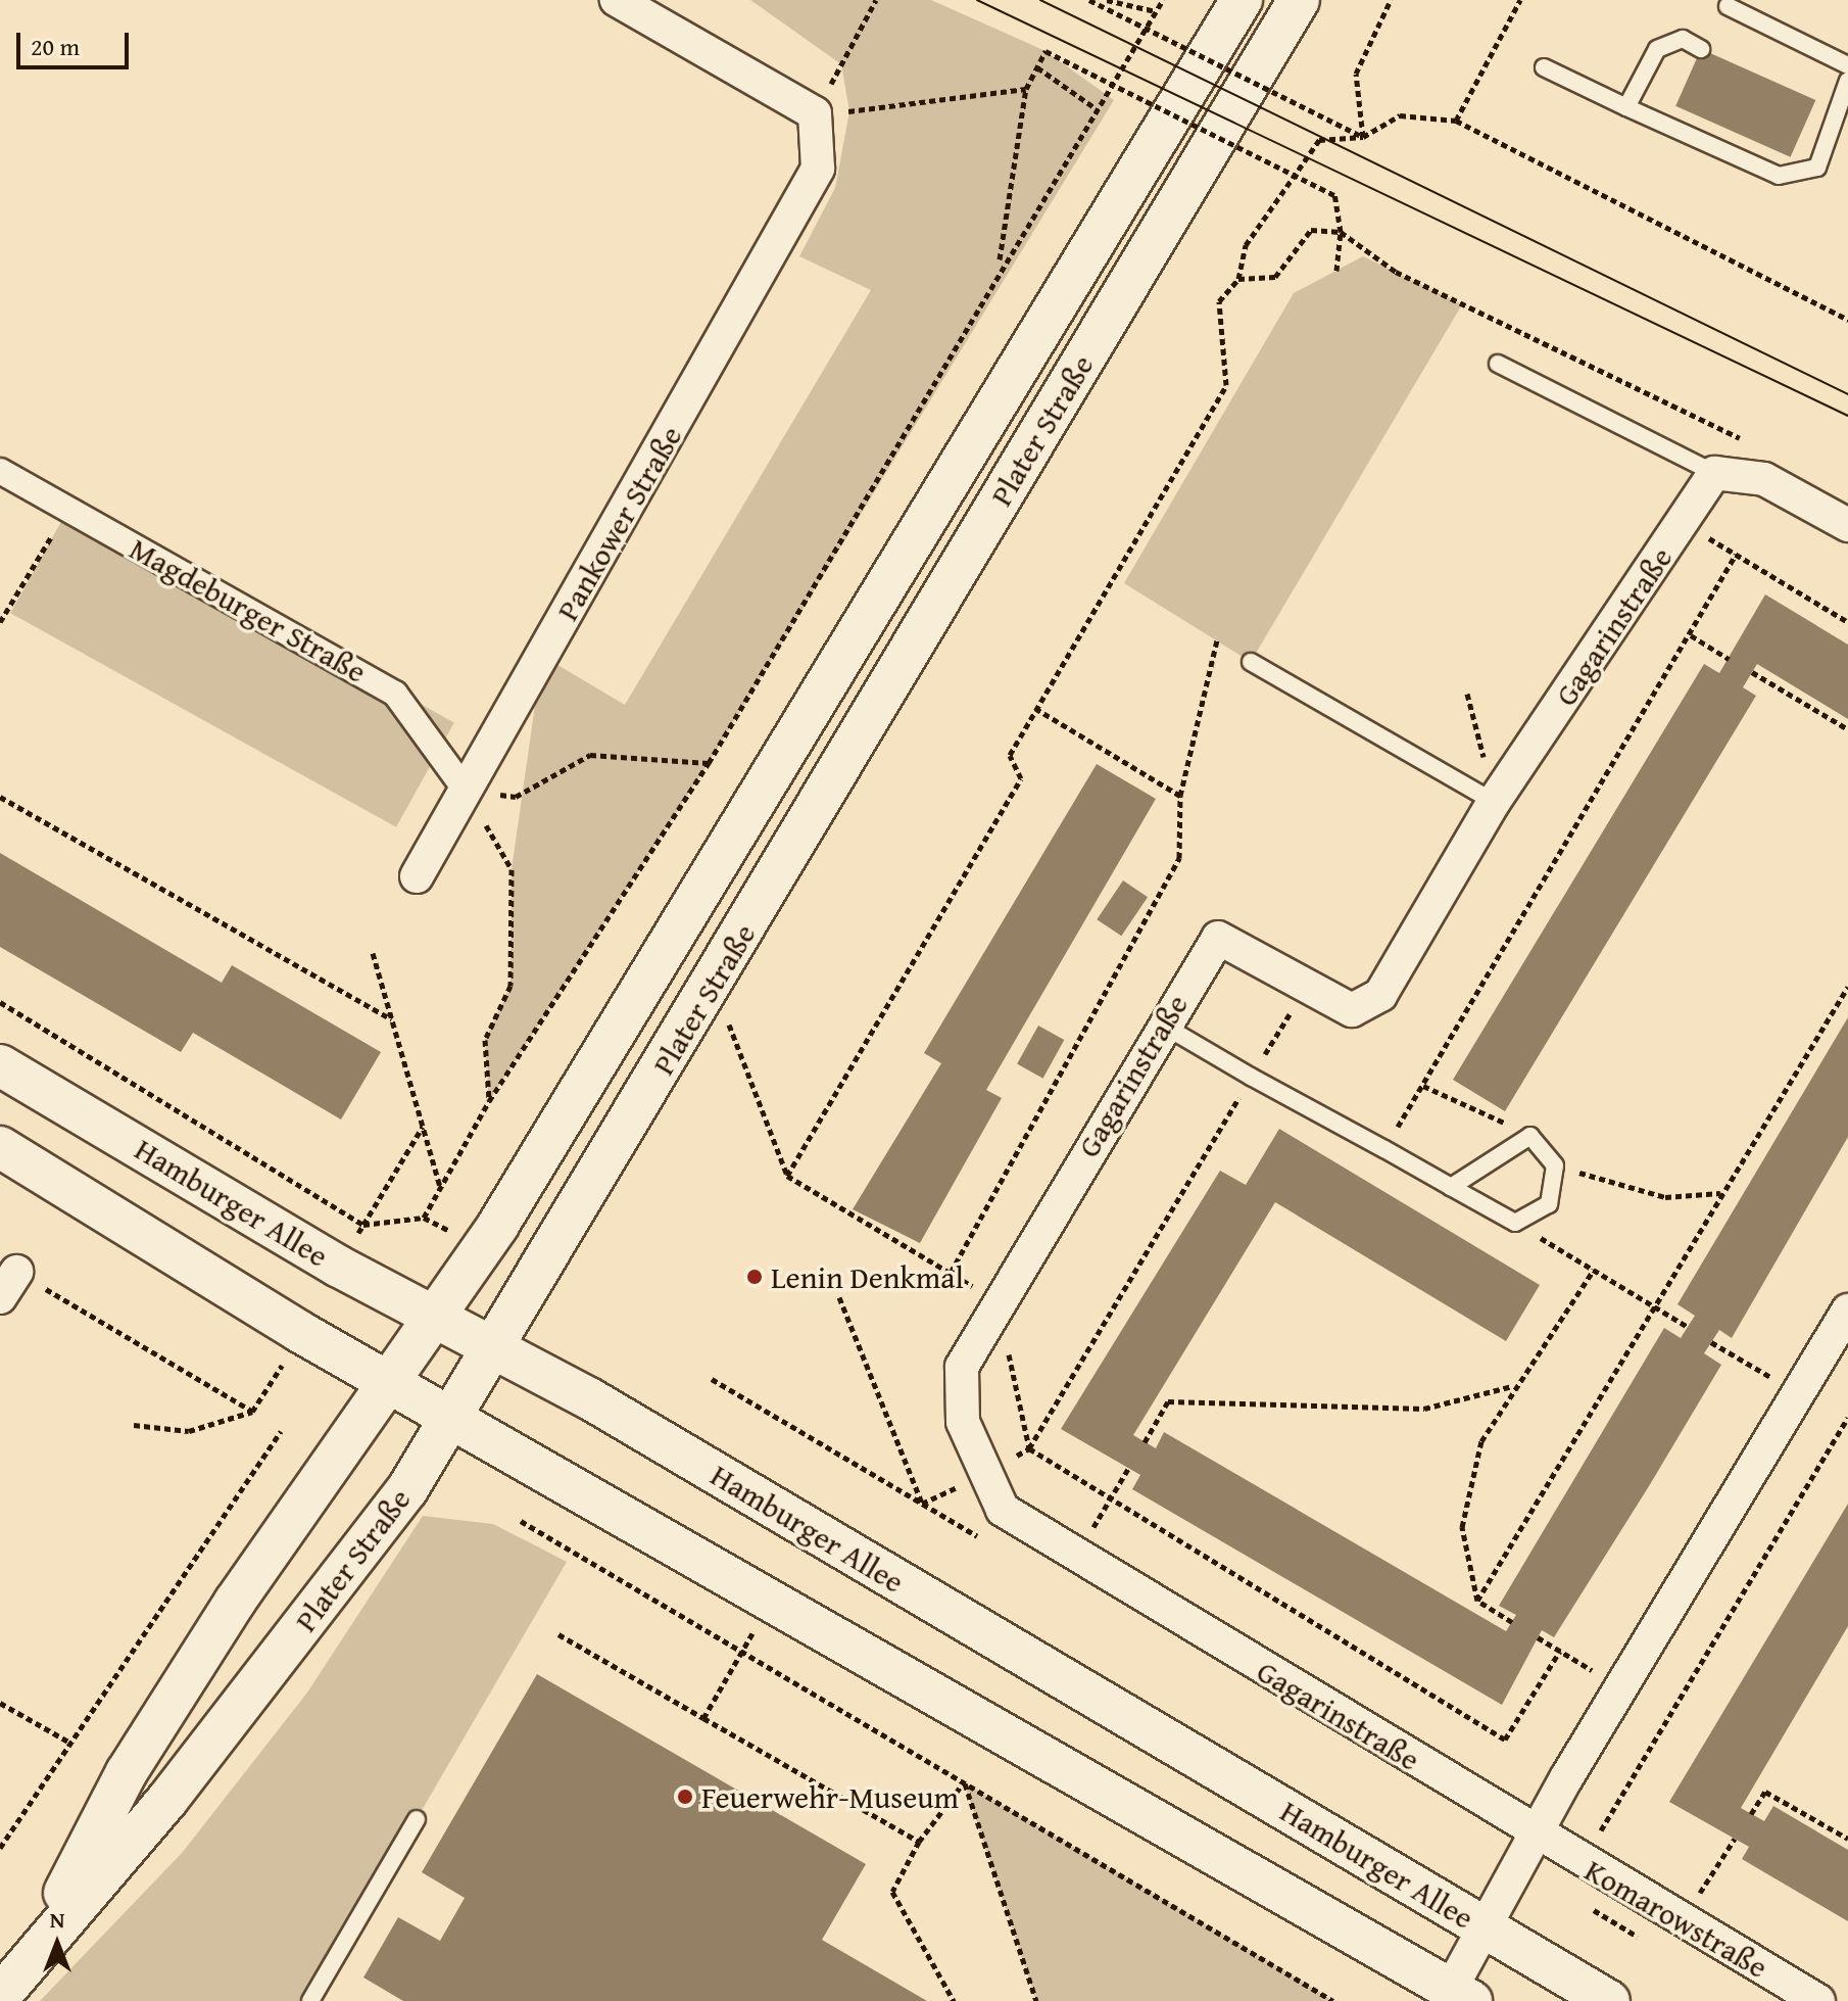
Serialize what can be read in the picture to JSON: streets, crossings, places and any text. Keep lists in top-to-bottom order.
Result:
{
  "streets": {
    "street": [
      "Plater Straße",
      "Pankower Straße",
      "Magdeburger Straße",
      "Gagarinstraße",
      "Hamburger Allee",
      "Komarowstraße"
    ]
  },
  "crossings": [
    ["Plater Straße", "Hamburger Allee"],
    ["Pankower Straße", "Magdeburger Straße"],
    ["Gagarinstraße", "Komarowstraße"]
  ],
  "places": ["Lenin Denkmal", "Feuerwehr-Museum"],
  "scale_bar": "20 m",
  "north": "top"
}
